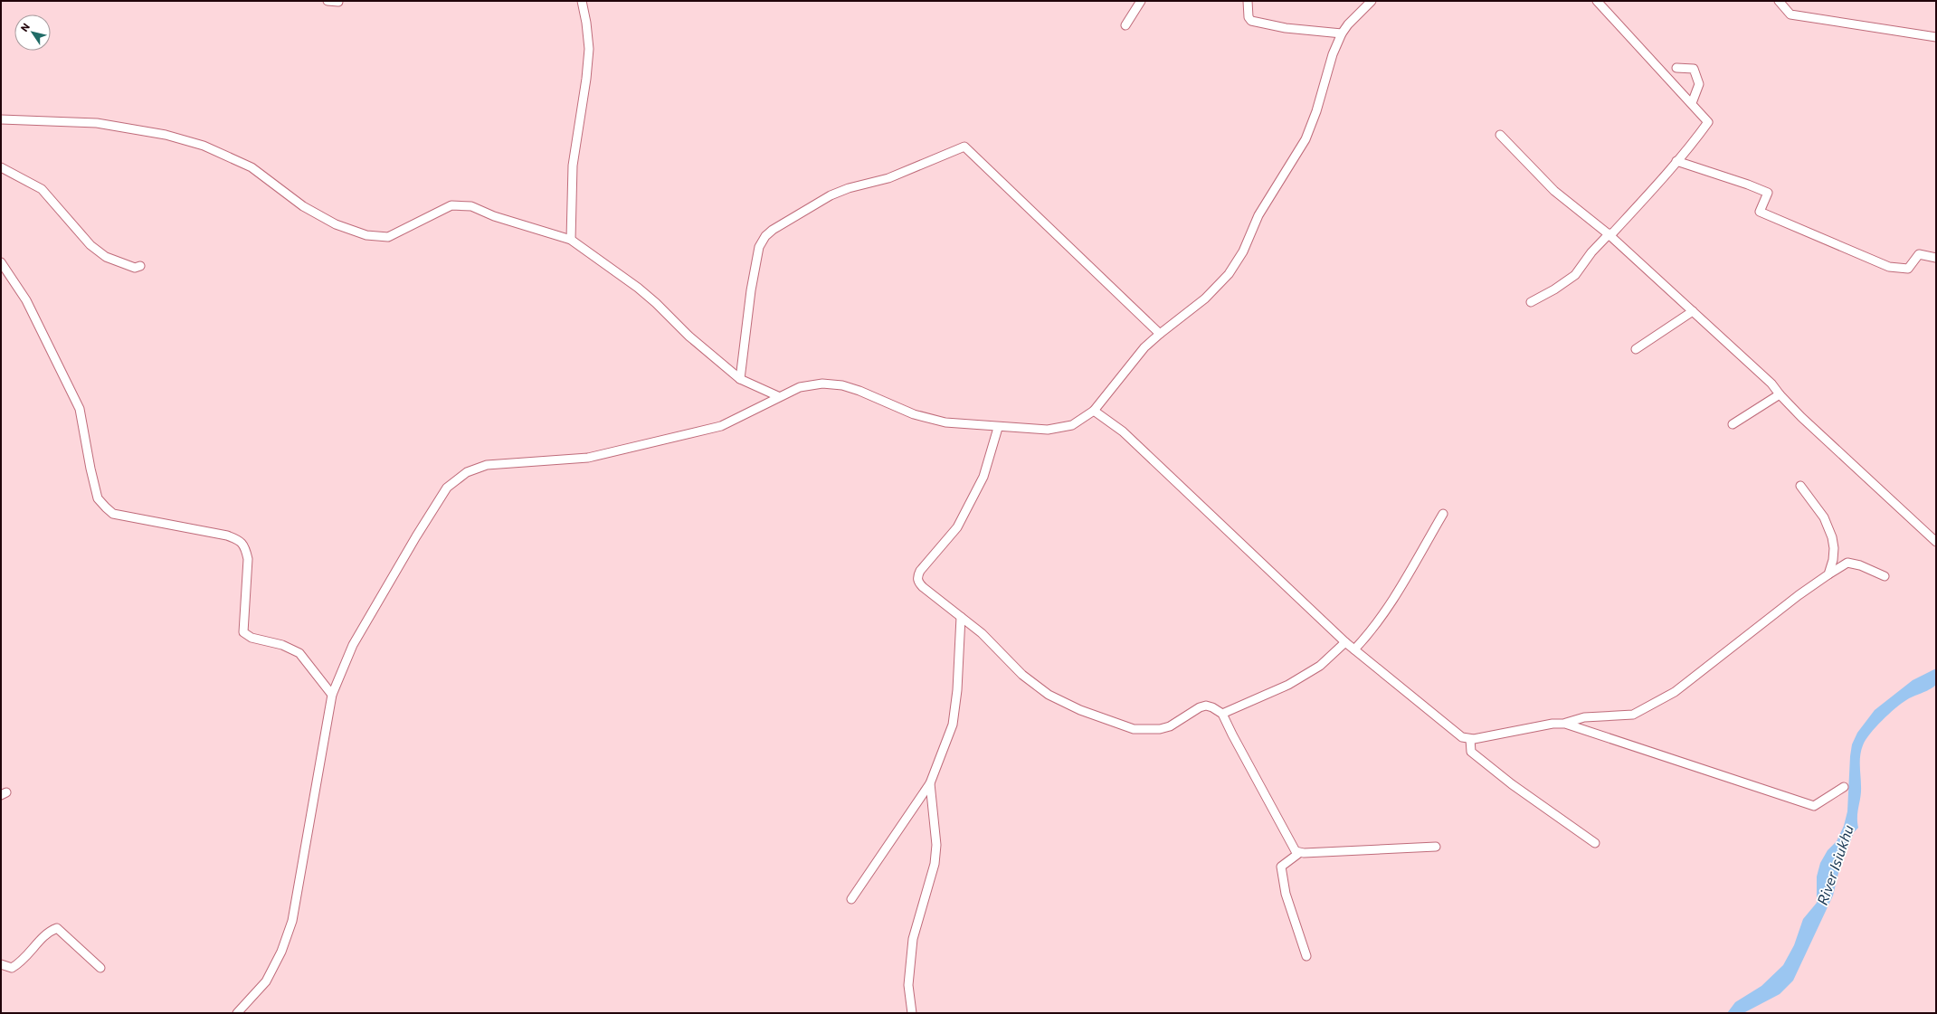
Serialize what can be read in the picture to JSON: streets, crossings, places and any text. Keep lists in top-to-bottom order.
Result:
{
  "water": ["River Isiukhu"],
  "north": "top left"
}
